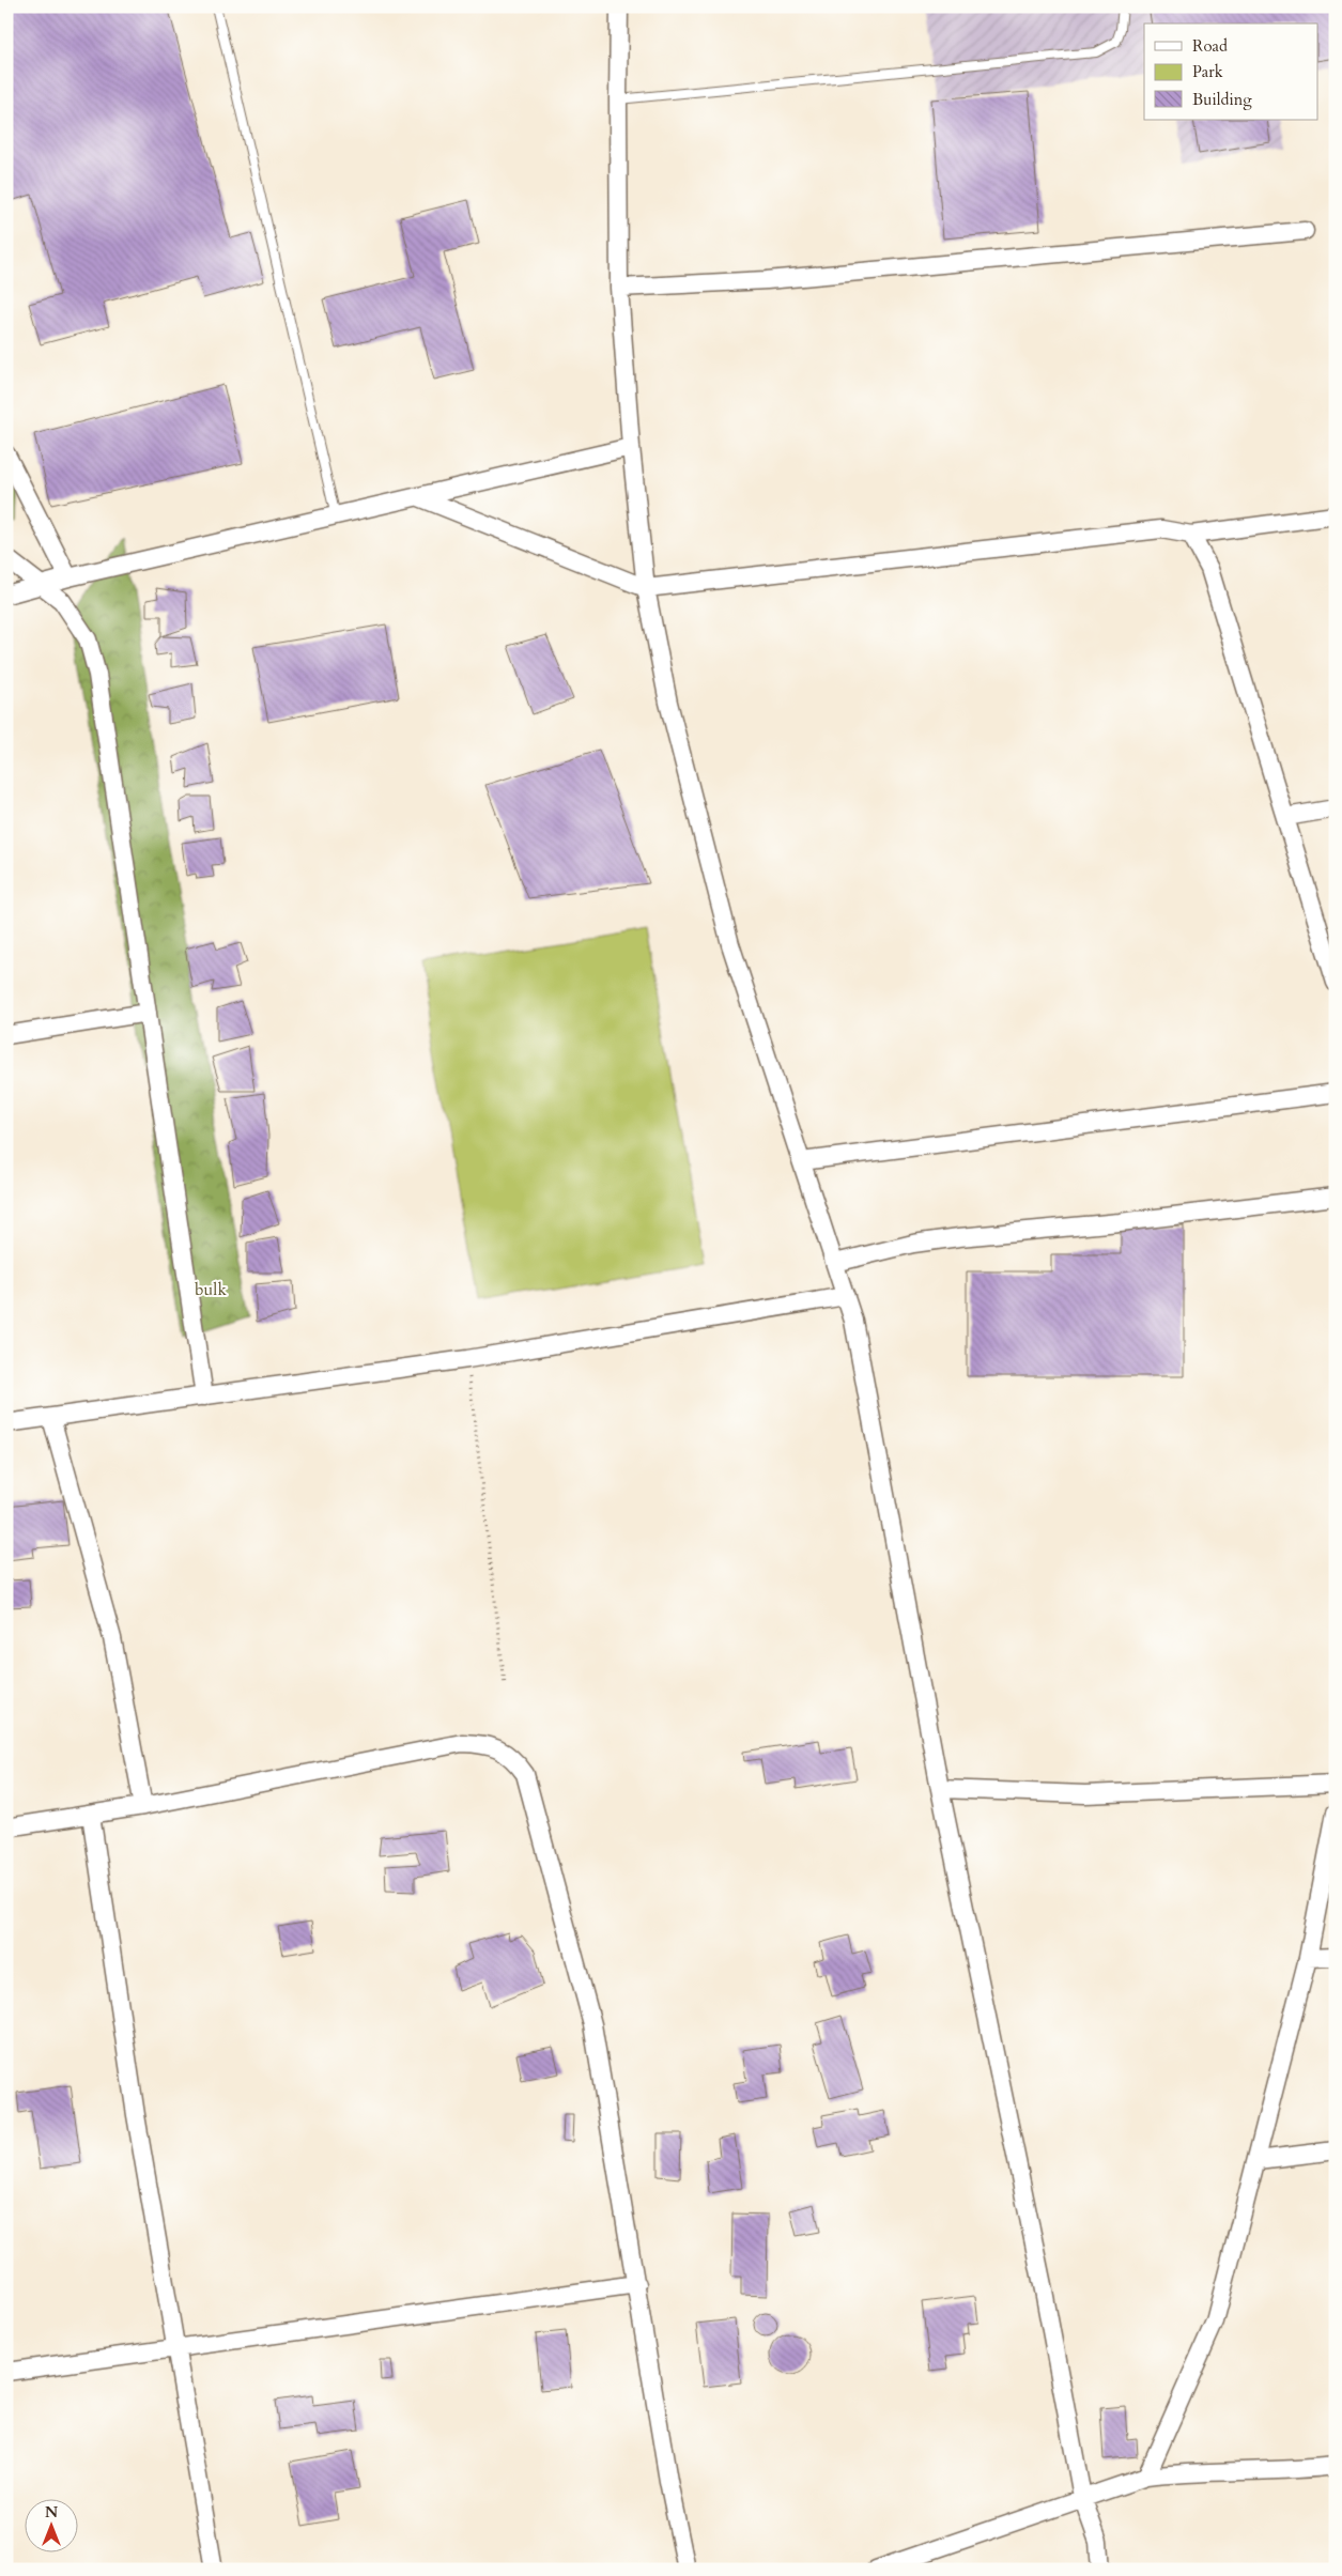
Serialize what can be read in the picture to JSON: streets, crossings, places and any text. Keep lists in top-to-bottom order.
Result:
{
  "parks": ["bulk"],
  "legend": ["Road", "Park", "Building"],
  "north": "top"
}
